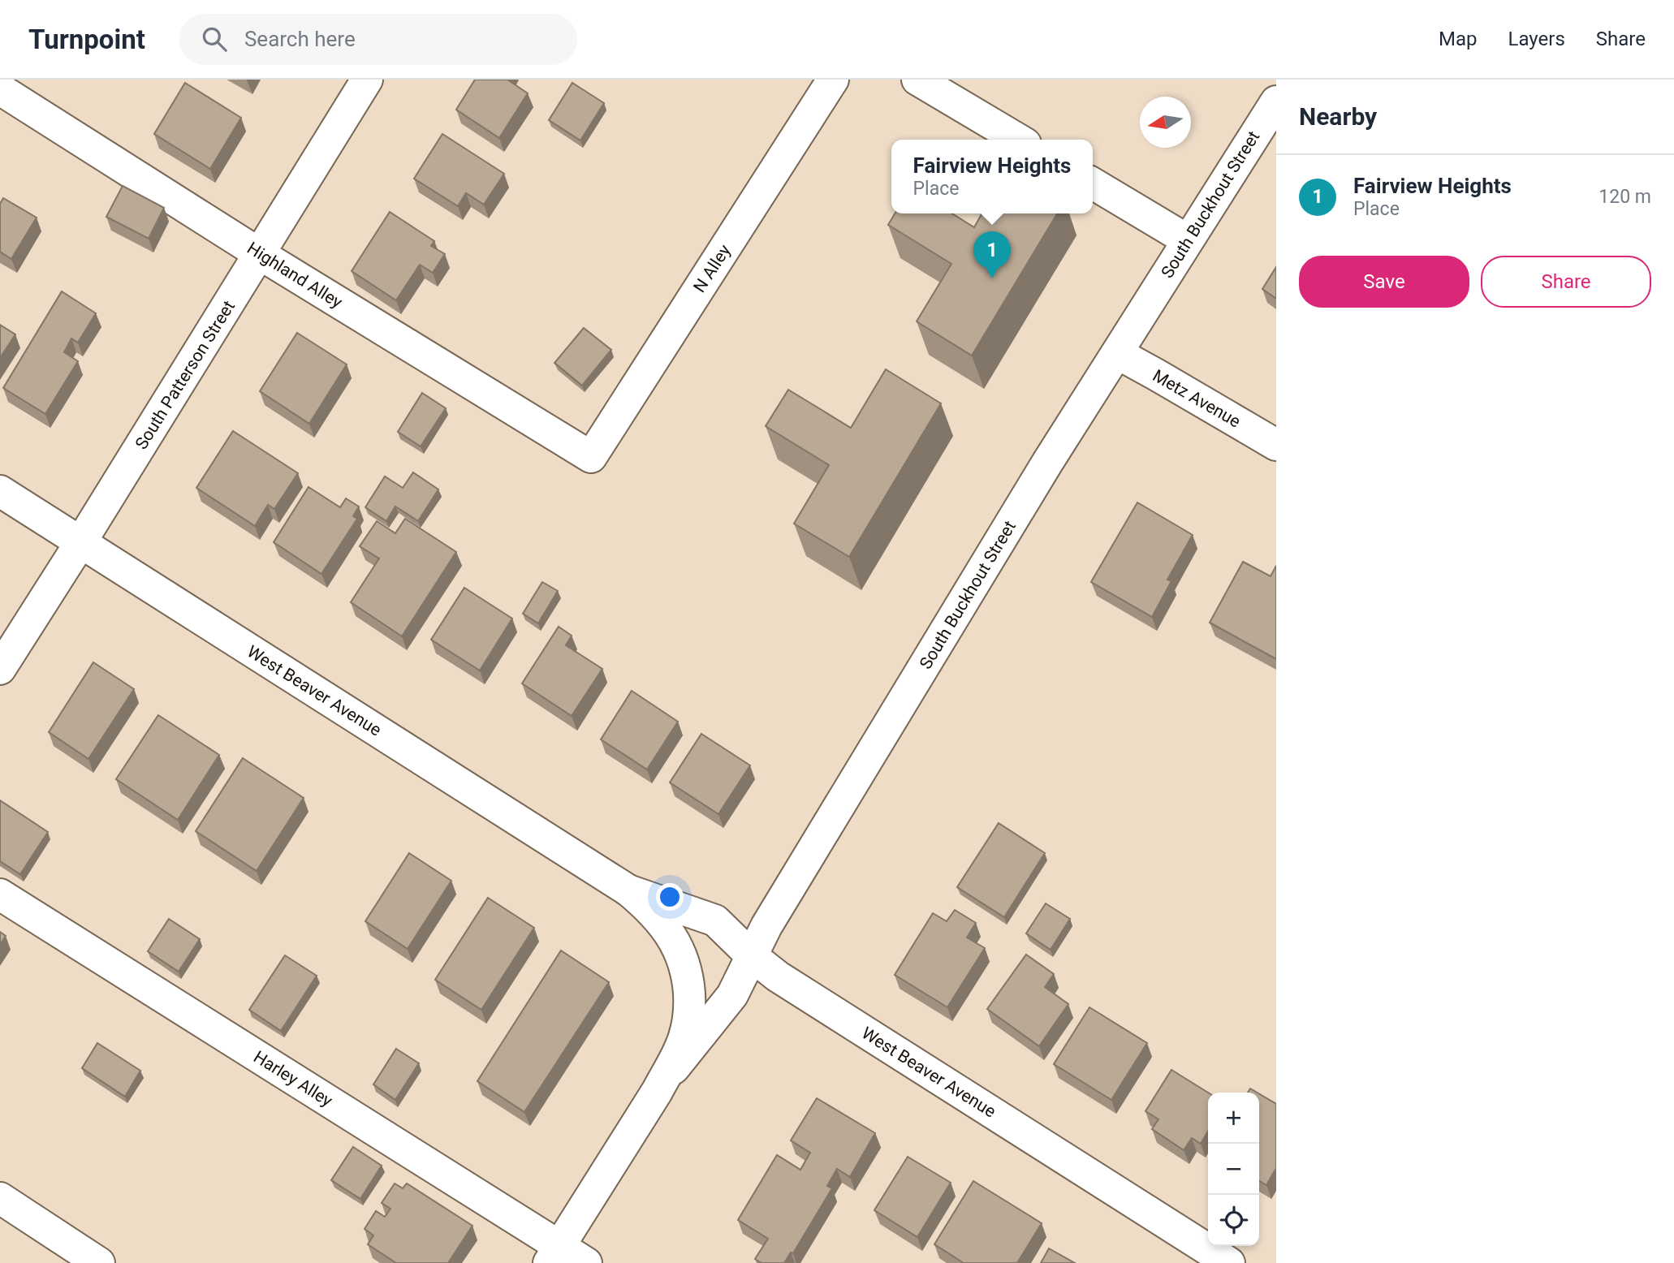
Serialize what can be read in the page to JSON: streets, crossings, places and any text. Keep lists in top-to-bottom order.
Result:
{
  "streets": {
    "street": [
      "South Buckhout Street",
      "N Alley",
      "Highland Alley",
      "South Patterson Street",
      "Metz Avenue",
      "West Beaver Avenue",
      "Harley Alley"
    ]
  },
  "crossings": [
    ["South Buckhout Street", "Metz Avenue"],
    ["South Buckhout Street", "West Beaver Avenue"],
    ["South Buckhout Street", "Harley Alley"],
    ["N Alley", "Highland Alley"],
    ["Highland Alley", "South Patterson Street"],
    ["South Patterson Street", "West Beaver Avenue"]
  ],
  "north": "left",
  "page": {
    "header": "Turnpoint",
    "search": "Search here",
    "nav": ["Map", "Layers", "Share"],
    "heading": "Nearby",
    "popup": ["Fairview Heights", "Place"],
    "list": [
      {
        "mark": "1",
        "name": "Fairview Heights",
        "note": "Place",
        "value": "120 m"
      }
    ],
    "pins": "1",
    "buttons": ["Save", "Share"],
    "map_buttons": ["+", "−"]
  }
}
